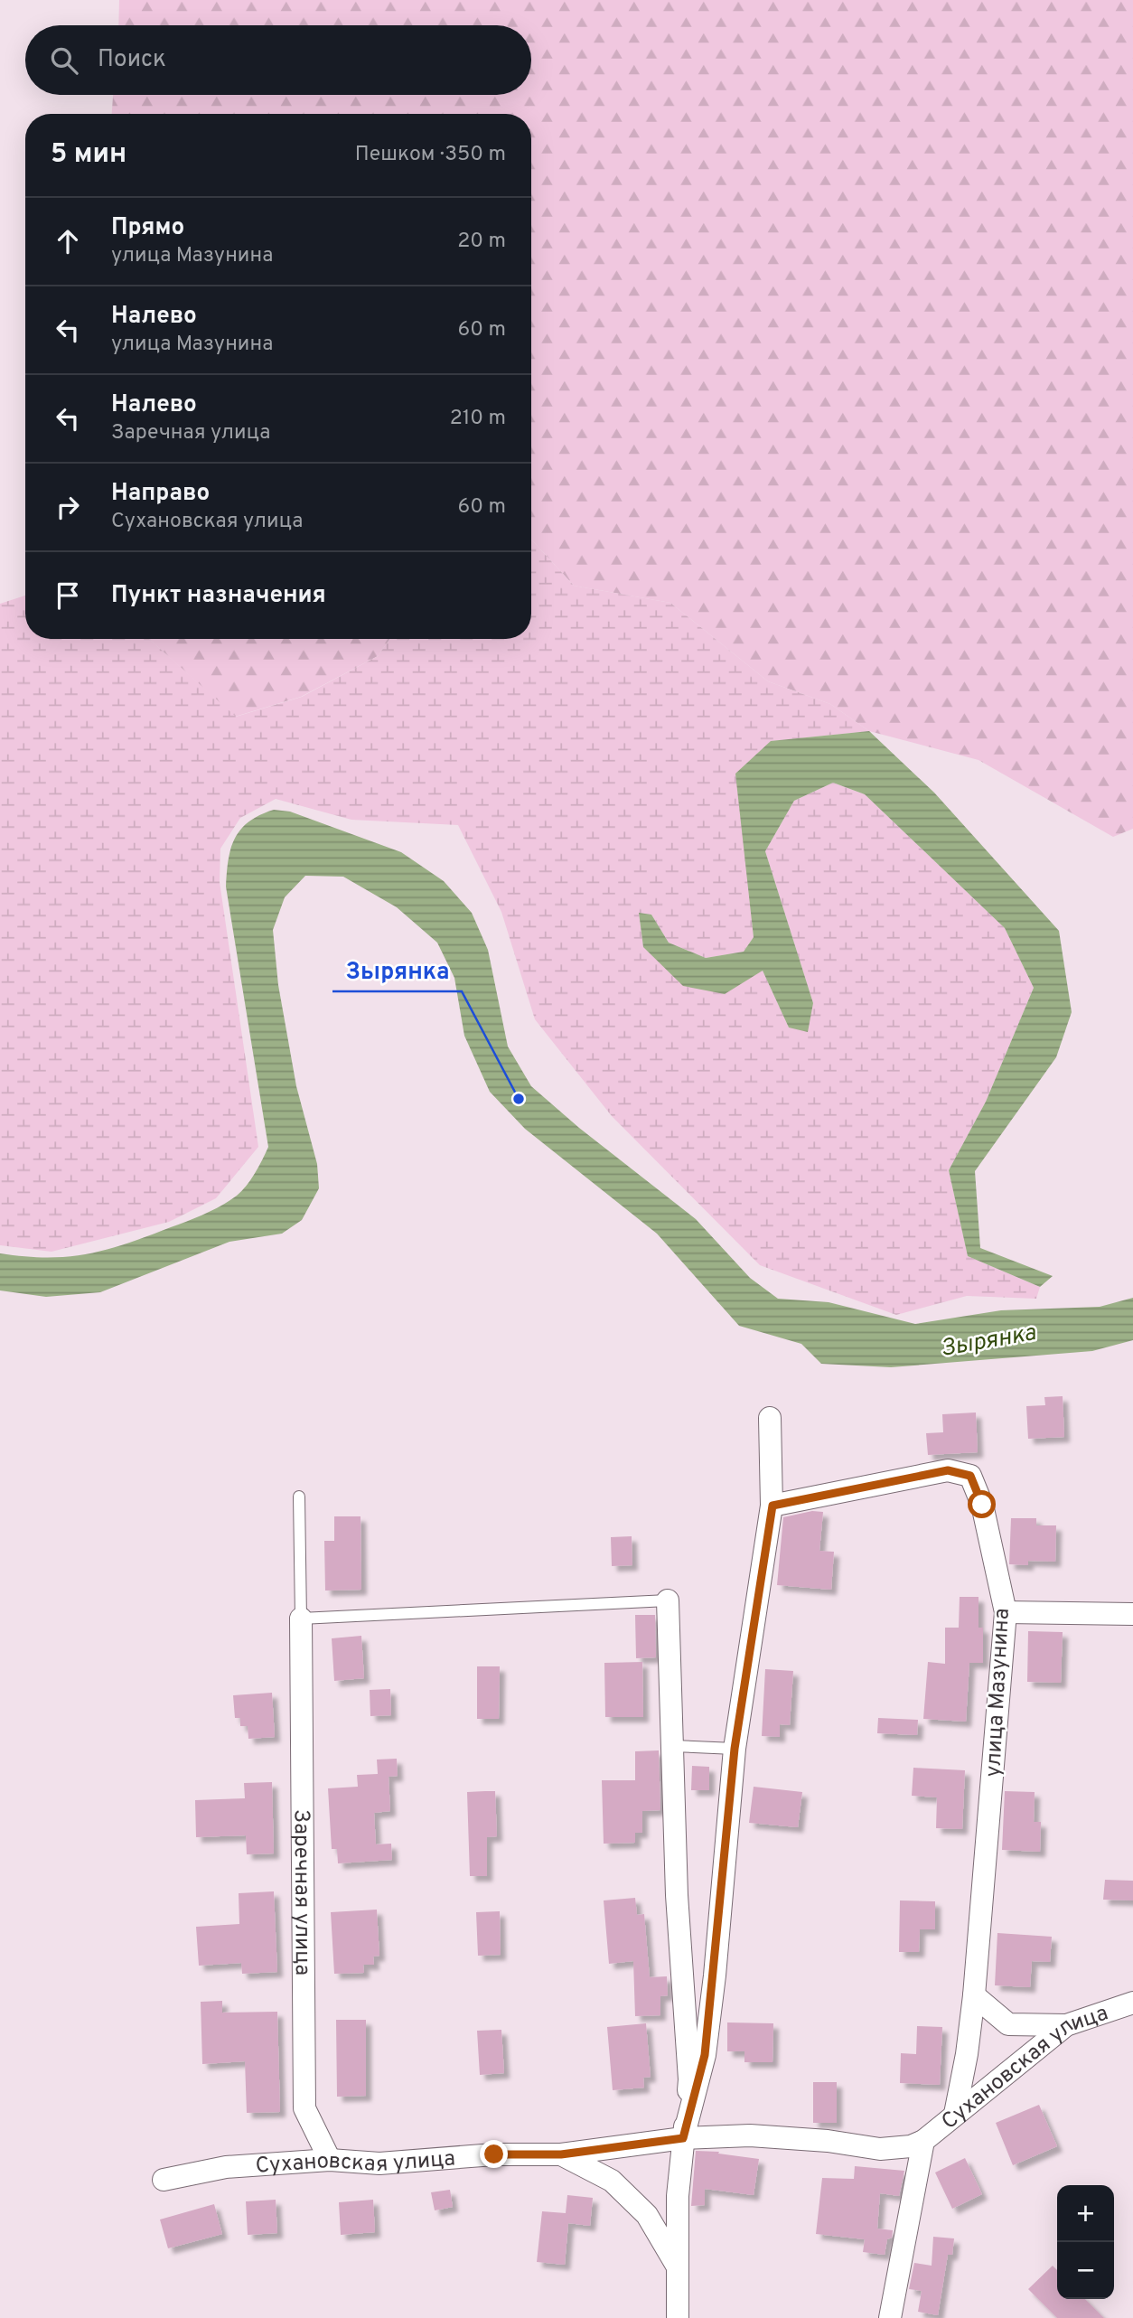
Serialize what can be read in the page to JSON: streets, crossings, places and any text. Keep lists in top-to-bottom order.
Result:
{
  "streets": {
    "street": ["улица Мазунина", "Заречная улица", "Сухановская улица"]
  },
  "crossings": [
    ["улица Мазунина", "Сухановская улица"],
    ["Заречная улица", "Сухановская улица"]
  ],
  "water": ["Зырянка"],
  "places": ["Зырянка"],
  "page": {
    "search": "Поиск",
    "heading": ["5 мин", "Пешком · 350 m"],
    "list": [
      ["Прямо", "улица Мазунина", "20 m"],
      ["Налево", "улица Мазунина", "60 m"],
      ["Налево", "Заречная улица", "210 m"],
      ["Направо", "Сухановская улица", "60 m"],
      "Пункт назначения"
    ],
    "map_buttons": ["+", "−"]
  }
}
